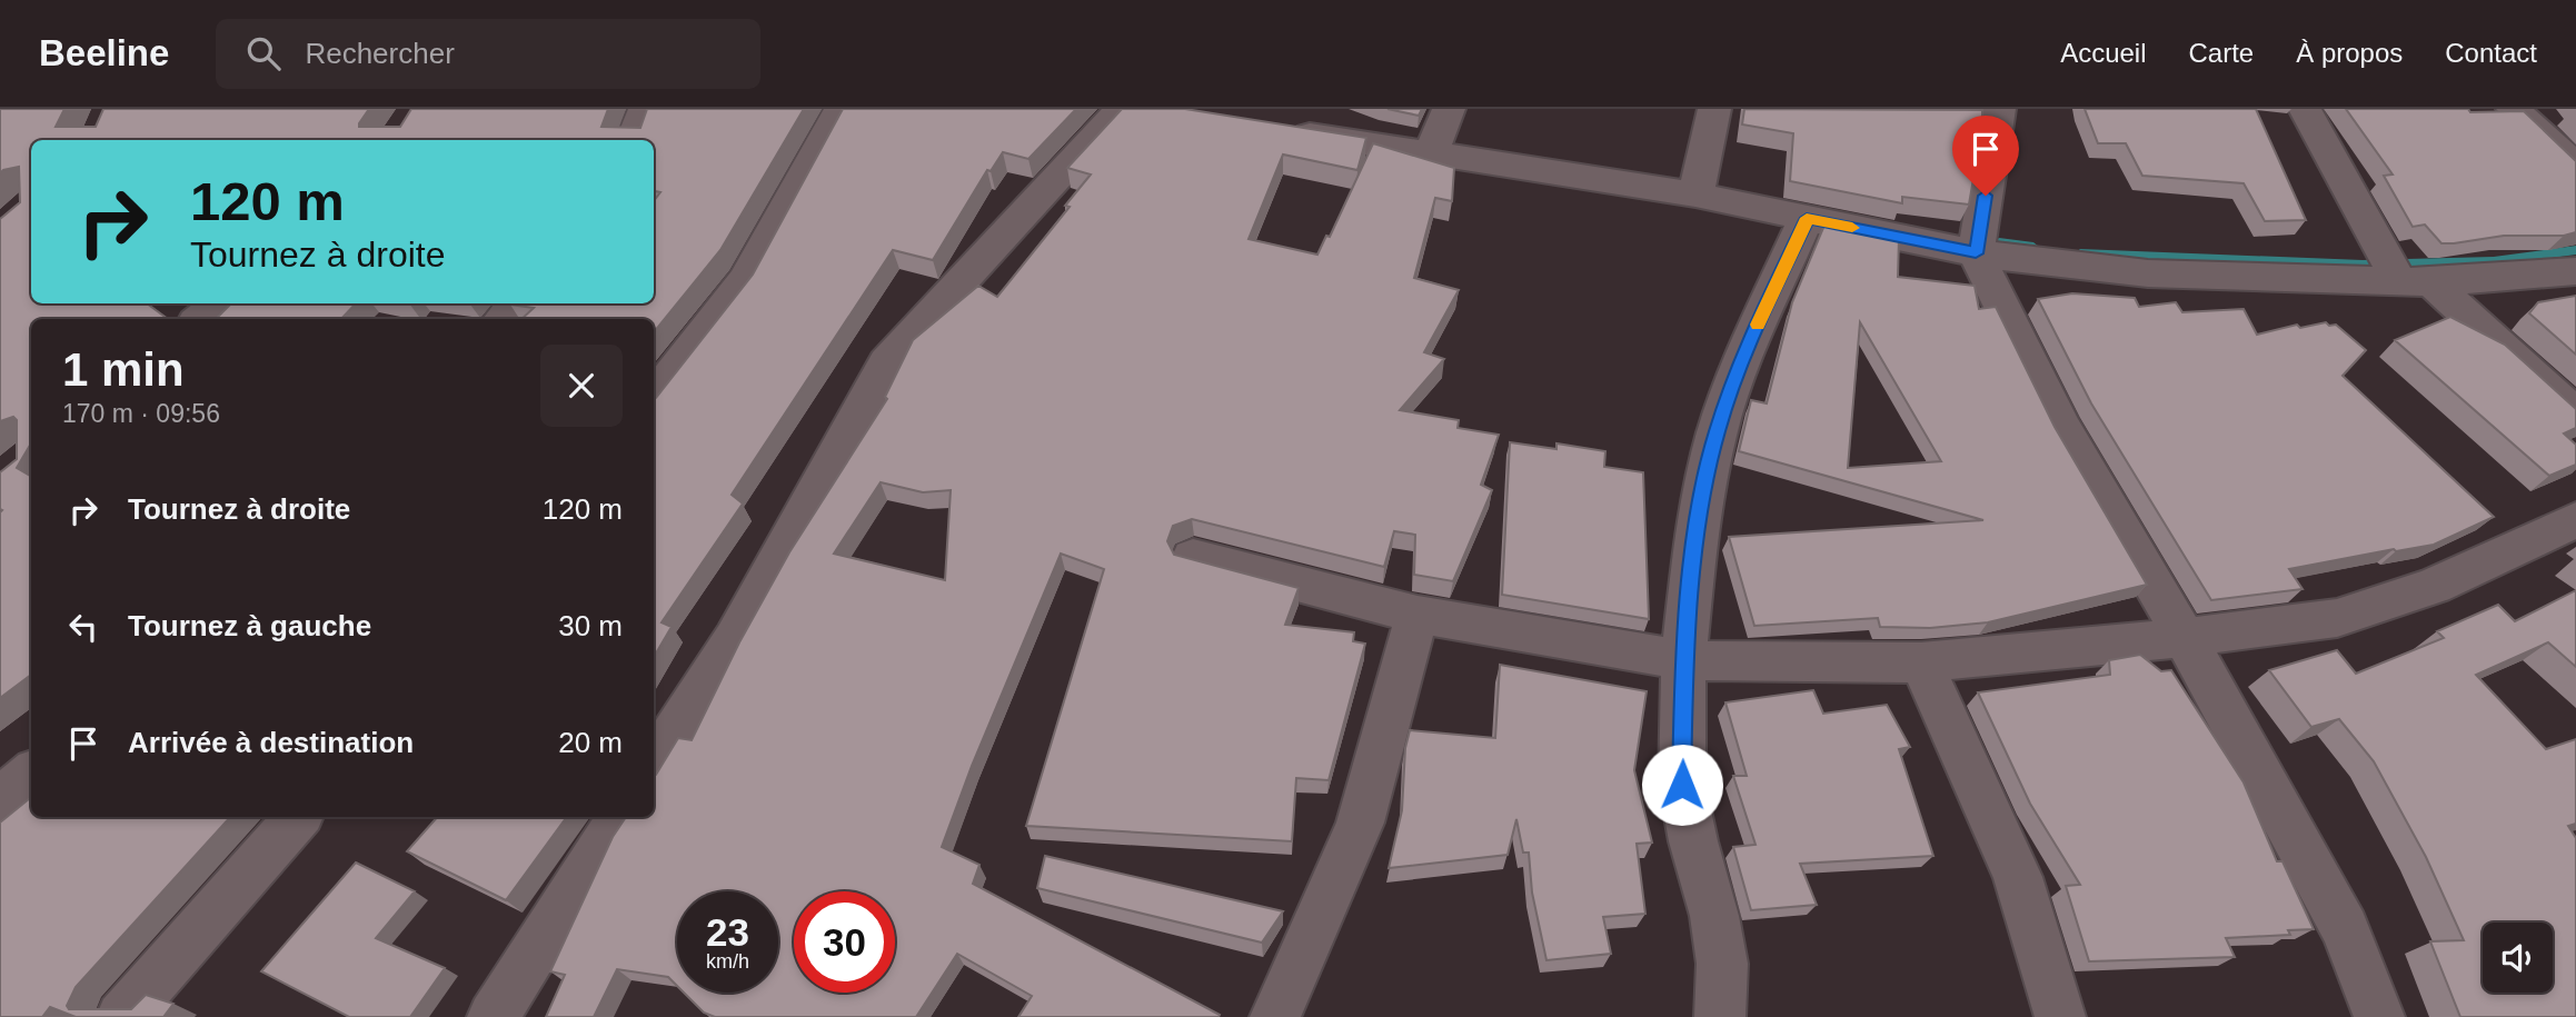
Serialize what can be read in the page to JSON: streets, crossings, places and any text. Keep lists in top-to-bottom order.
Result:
{
  "page": {
    "header": "Beeline",
    "search": "Rechercher",
    "nav": [
      "Accueil",
      "Carte",
      "À propos",
      "Contact"
    ],
    "turn": ["120 m", "Tournez à droite"],
    "heading": ["1 min", "170 m · 09:56"],
    "list": [
      {
        "name": "Tournez à droite",
        "value": "120 m"
      },
      {
        "name": "Tournez à gauche",
        "value": "30 m"
      },
      {
        "name": "Arrivée à destination",
        "value": "20 m"
      }
    ],
    "speed": "23 km/h",
    "limit": "30"
  }
}
